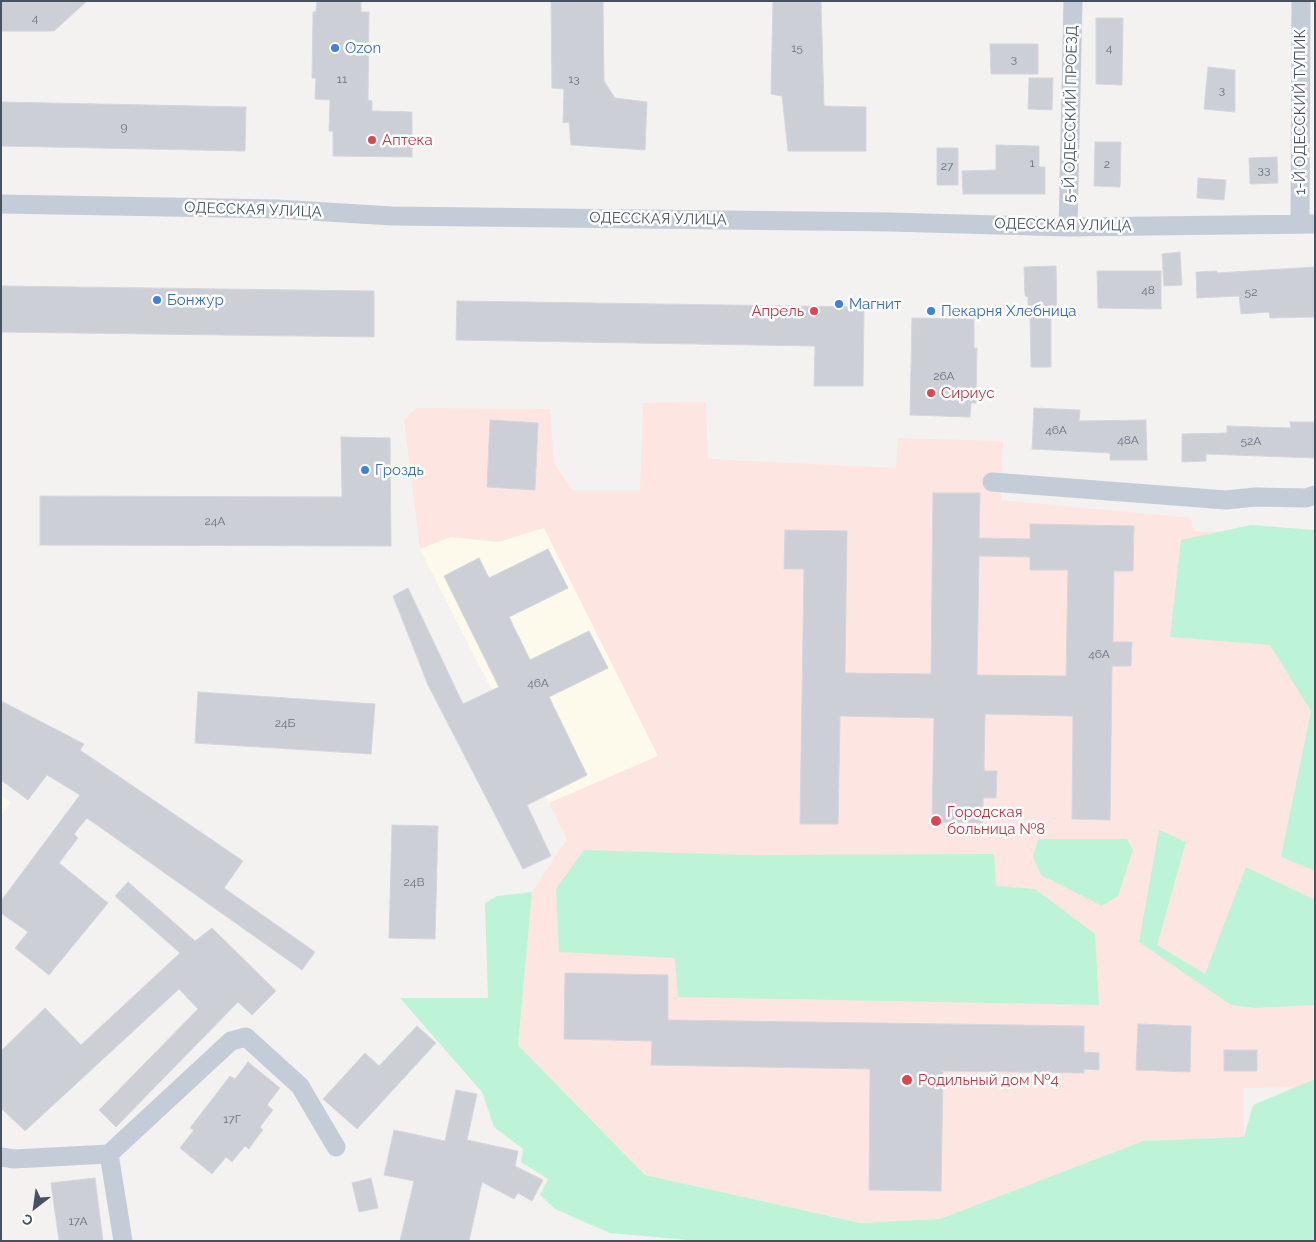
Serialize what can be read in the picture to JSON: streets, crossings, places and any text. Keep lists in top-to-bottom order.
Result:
{
  "streets": {
    "street": ["1-Й ОДЕССКИЙ ТУПИК", "5-Й ОДЕССКИЙ ПРОЕЗД", "ОДЕССКАЯ УЛИЦА"]
  },
  "crossings": [
    ["1-Й ОДЕССКИЙ ТУПИК", "ОДЕССКАЯ УЛИЦА"],
    ["5-Й ОДЕССКИЙ ПРОЕЗД", "ОДЕССКАЯ УЛИЦА"]
  ],
  "places": [
    "Ozon",
    "Аптека",
    "Бонжур",
    "Магнит",
    "Апрель",
    "Пекарня Хлебница",
    "Сириус",
    "Гроздь",
    "Городская больница №8",
    "Родильный дом №4"
  ],
  "house_numbers": [
    "4",
    "15",
    "4",
    "3",
    "11",
    "13",
    "3",
    "9",
    "1",
    "2",
    "27",
    "33",
    "48",
    "52",
    "26А",
    "46А",
    "48А",
    "52А",
    "24А",
    "46А",
    "46А",
    "24Б",
    "24В",
    "17Г",
    "17А"
  ],
  "north": "bottom left"
}
